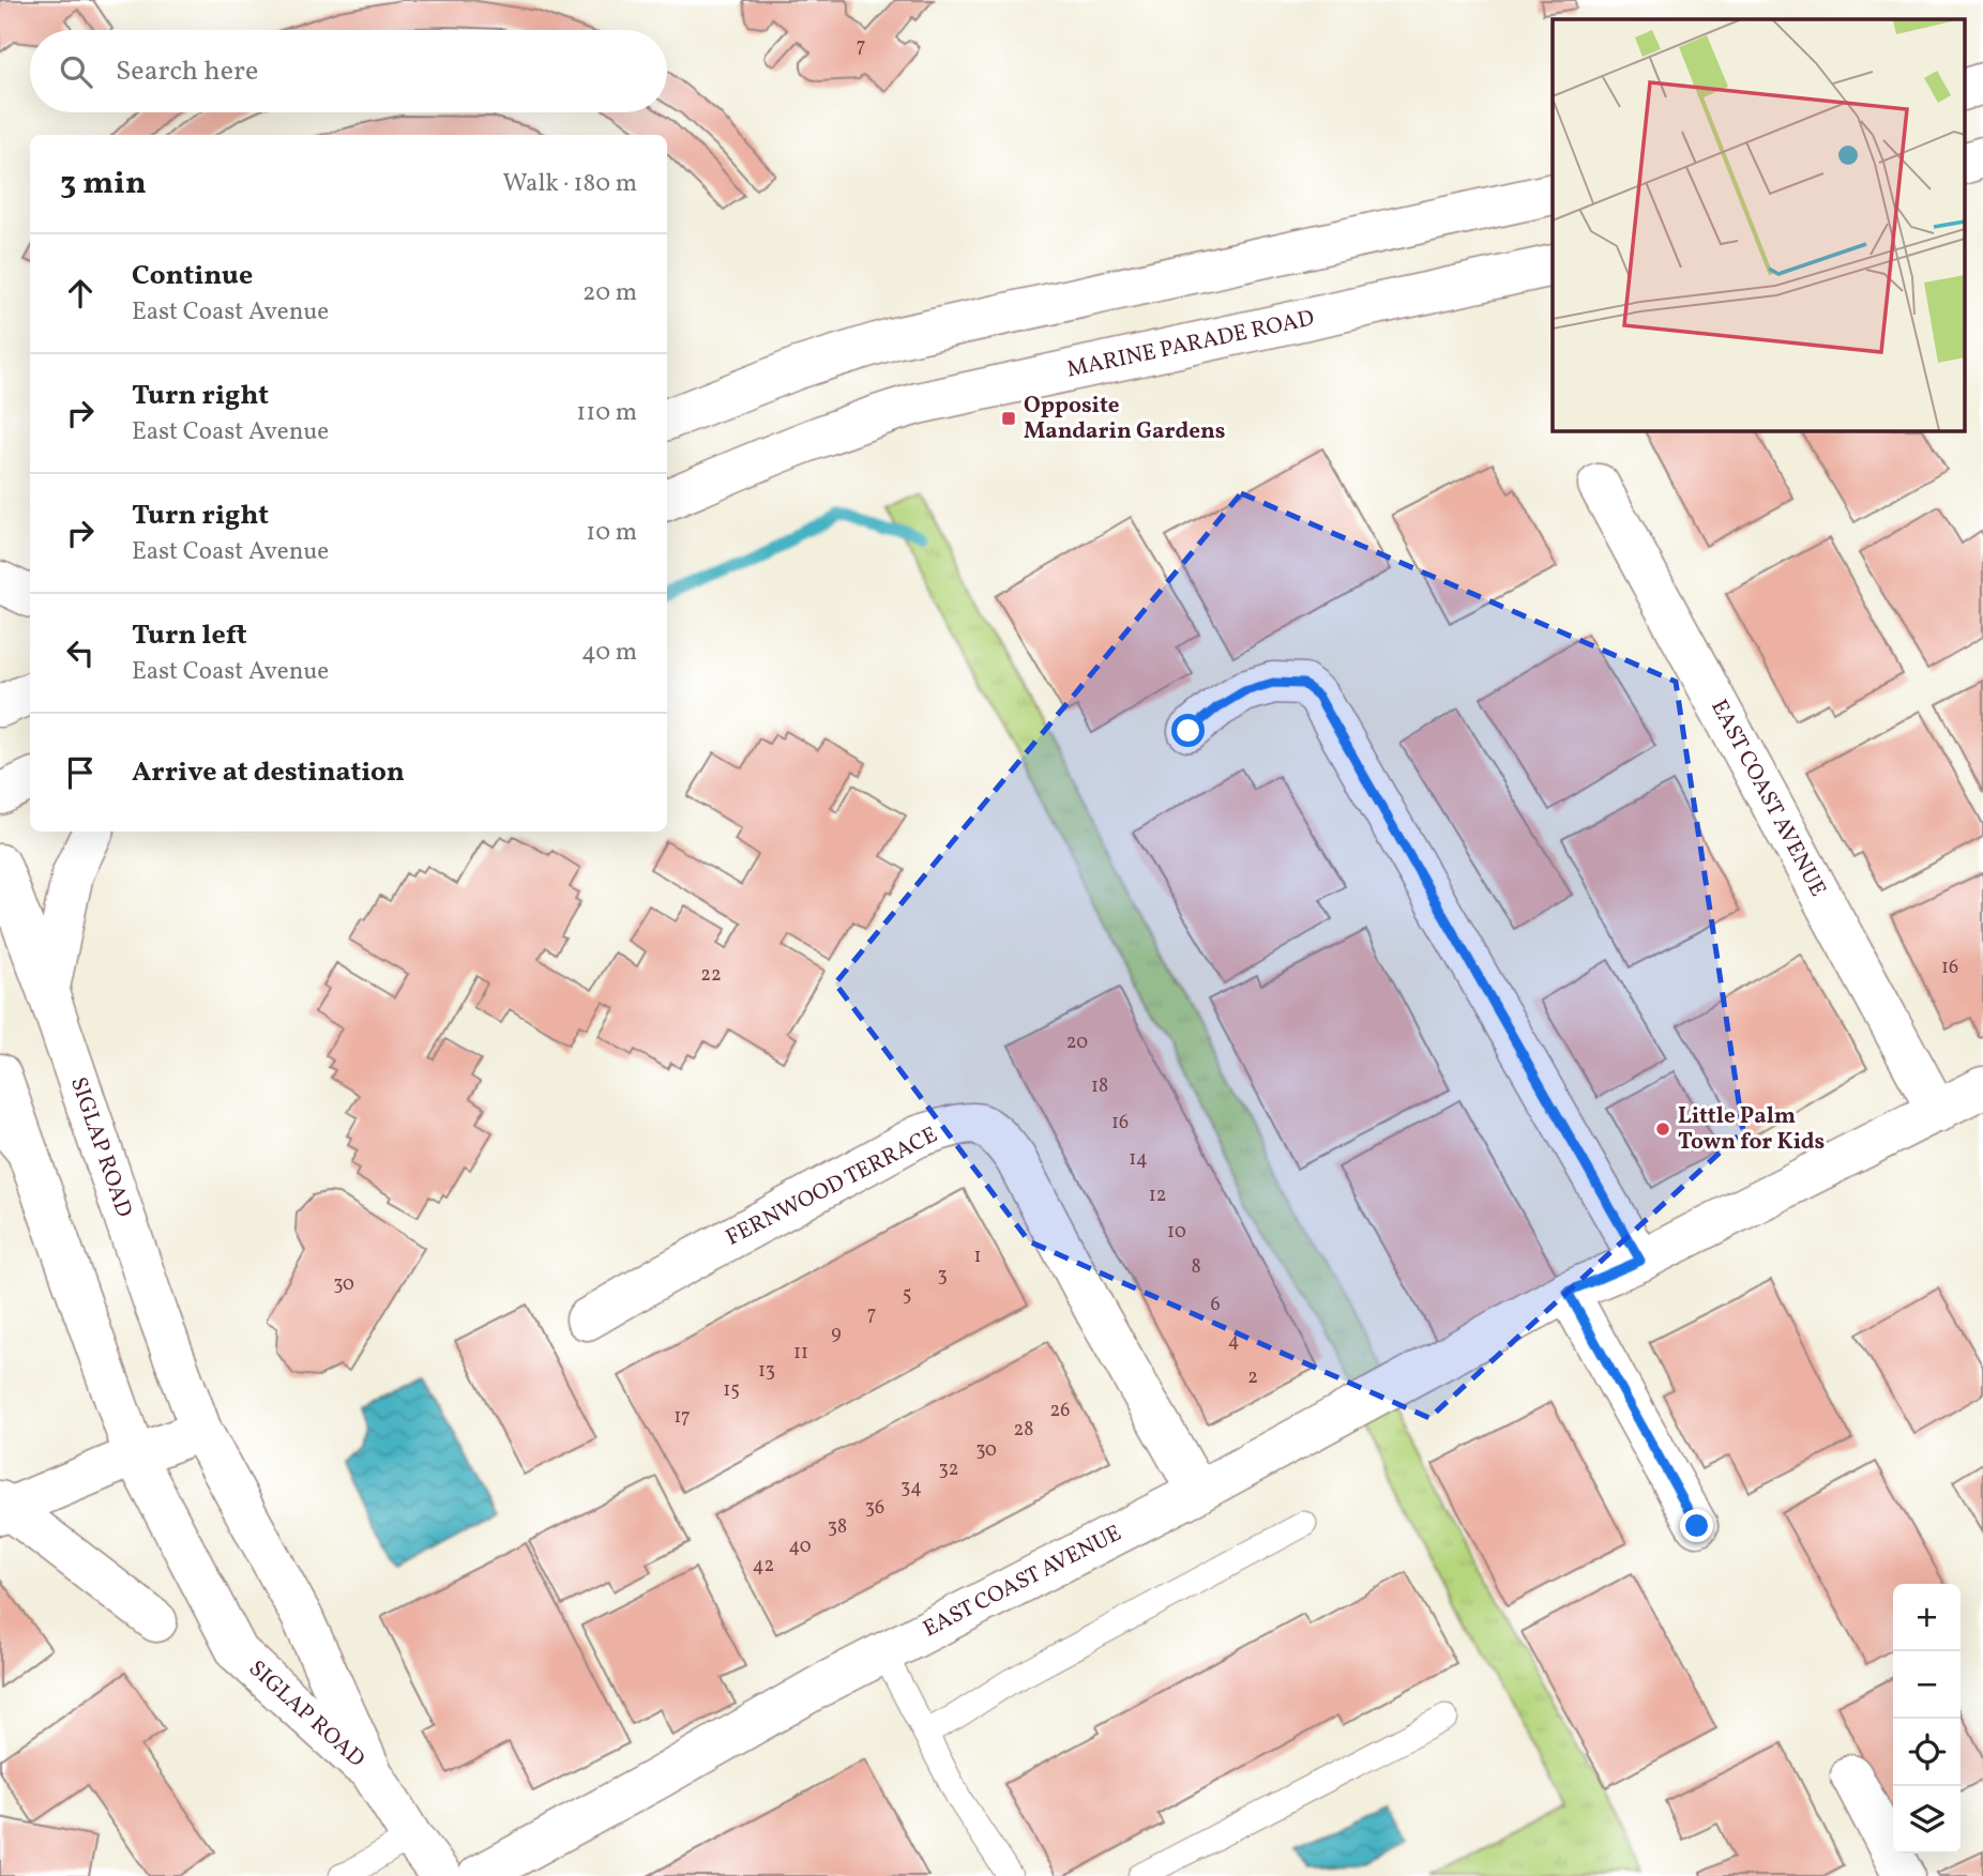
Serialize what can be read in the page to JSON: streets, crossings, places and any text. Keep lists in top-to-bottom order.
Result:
{
  "streets": {
    "street": [
      "MARINE PARADE ROAD",
      "EAST COAST AVENUE",
      "SIGLAP ROAD",
      "FERNWOOD TERRACE"
    ]
  },
  "crossings": [
    ["EAST COAST AVENUE", "FERNWOOD TERRACE"]
  ],
  "places": {
    "transit": ["Opposite Mandarin Gardens"],
    "other": ["Little Palm Town for Kids"]
  },
  "house_numbers": [
    "7",
    "16",
    "22",
    "20",
    "18",
    "16",
    "14",
    "12",
    "10",
    "1",
    "8",
    "3",
    "30",
    "5",
    "6",
    "7",
    "9",
    "4",
    "11",
    "13",
    "2",
    "15",
    "26",
    "17",
    "28",
    "30",
    "32",
    "34",
    "36",
    "38",
    "40",
    "42"
  ],
  "page": {
    "search": "Search here",
    "heading": ["3 min", "Walk · 180 m"],
    "list": [
      ["Continue", "East Coast Avenue", "20 m"],
      ["Turn right", "East Coast Avenue", "110 m"],
      ["Turn right", "East Coast Avenue", "10 m"],
      ["Turn left", "East Coast Avenue", "40 m"],
      "Arrive at destination"
    ],
    "map_buttons": ["+", "−"]
  }
}
